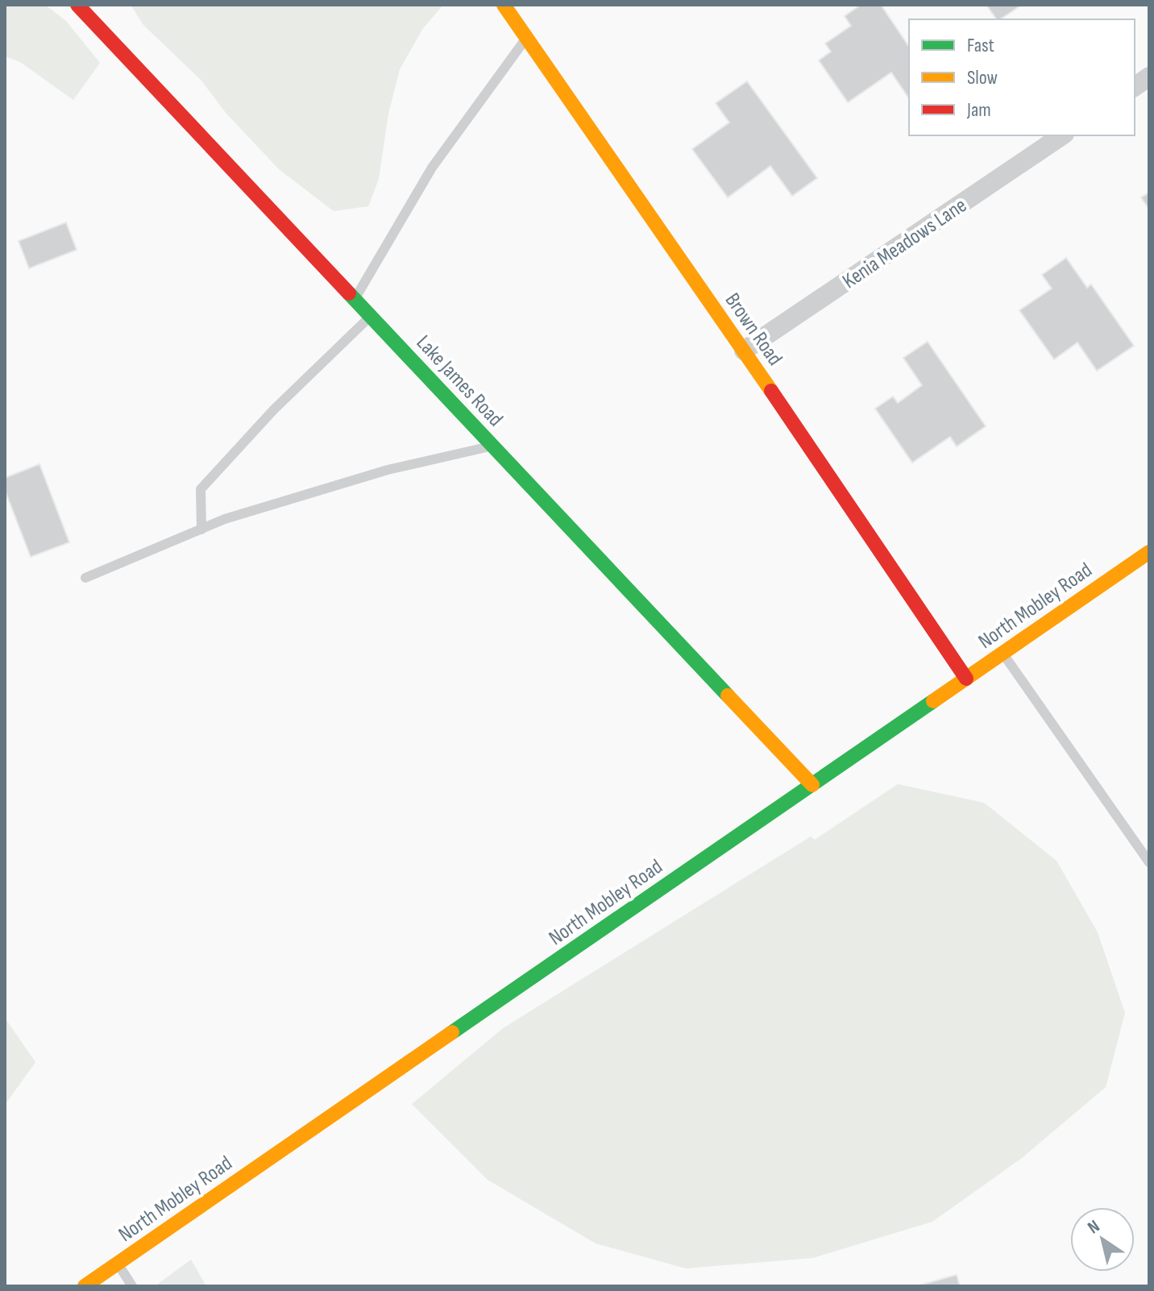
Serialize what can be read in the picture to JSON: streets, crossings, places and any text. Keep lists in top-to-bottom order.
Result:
{
  "streets": {
    "street": [
      "Kenia Meadows Lane",
      "Brown Road",
      "Lake James Road",
      "North Mobley Road"
    ]
  },
  "crossings": [
    ["Kenia Meadows Lane", "Brown Road"],
    ["Brown Road", "North Mobley Road"],
    ["Lake James Road", "North Mobley Road"]
  ],
  "legend": ["Fast", "Slow", "Jam"],
  "north": "top left"
}
